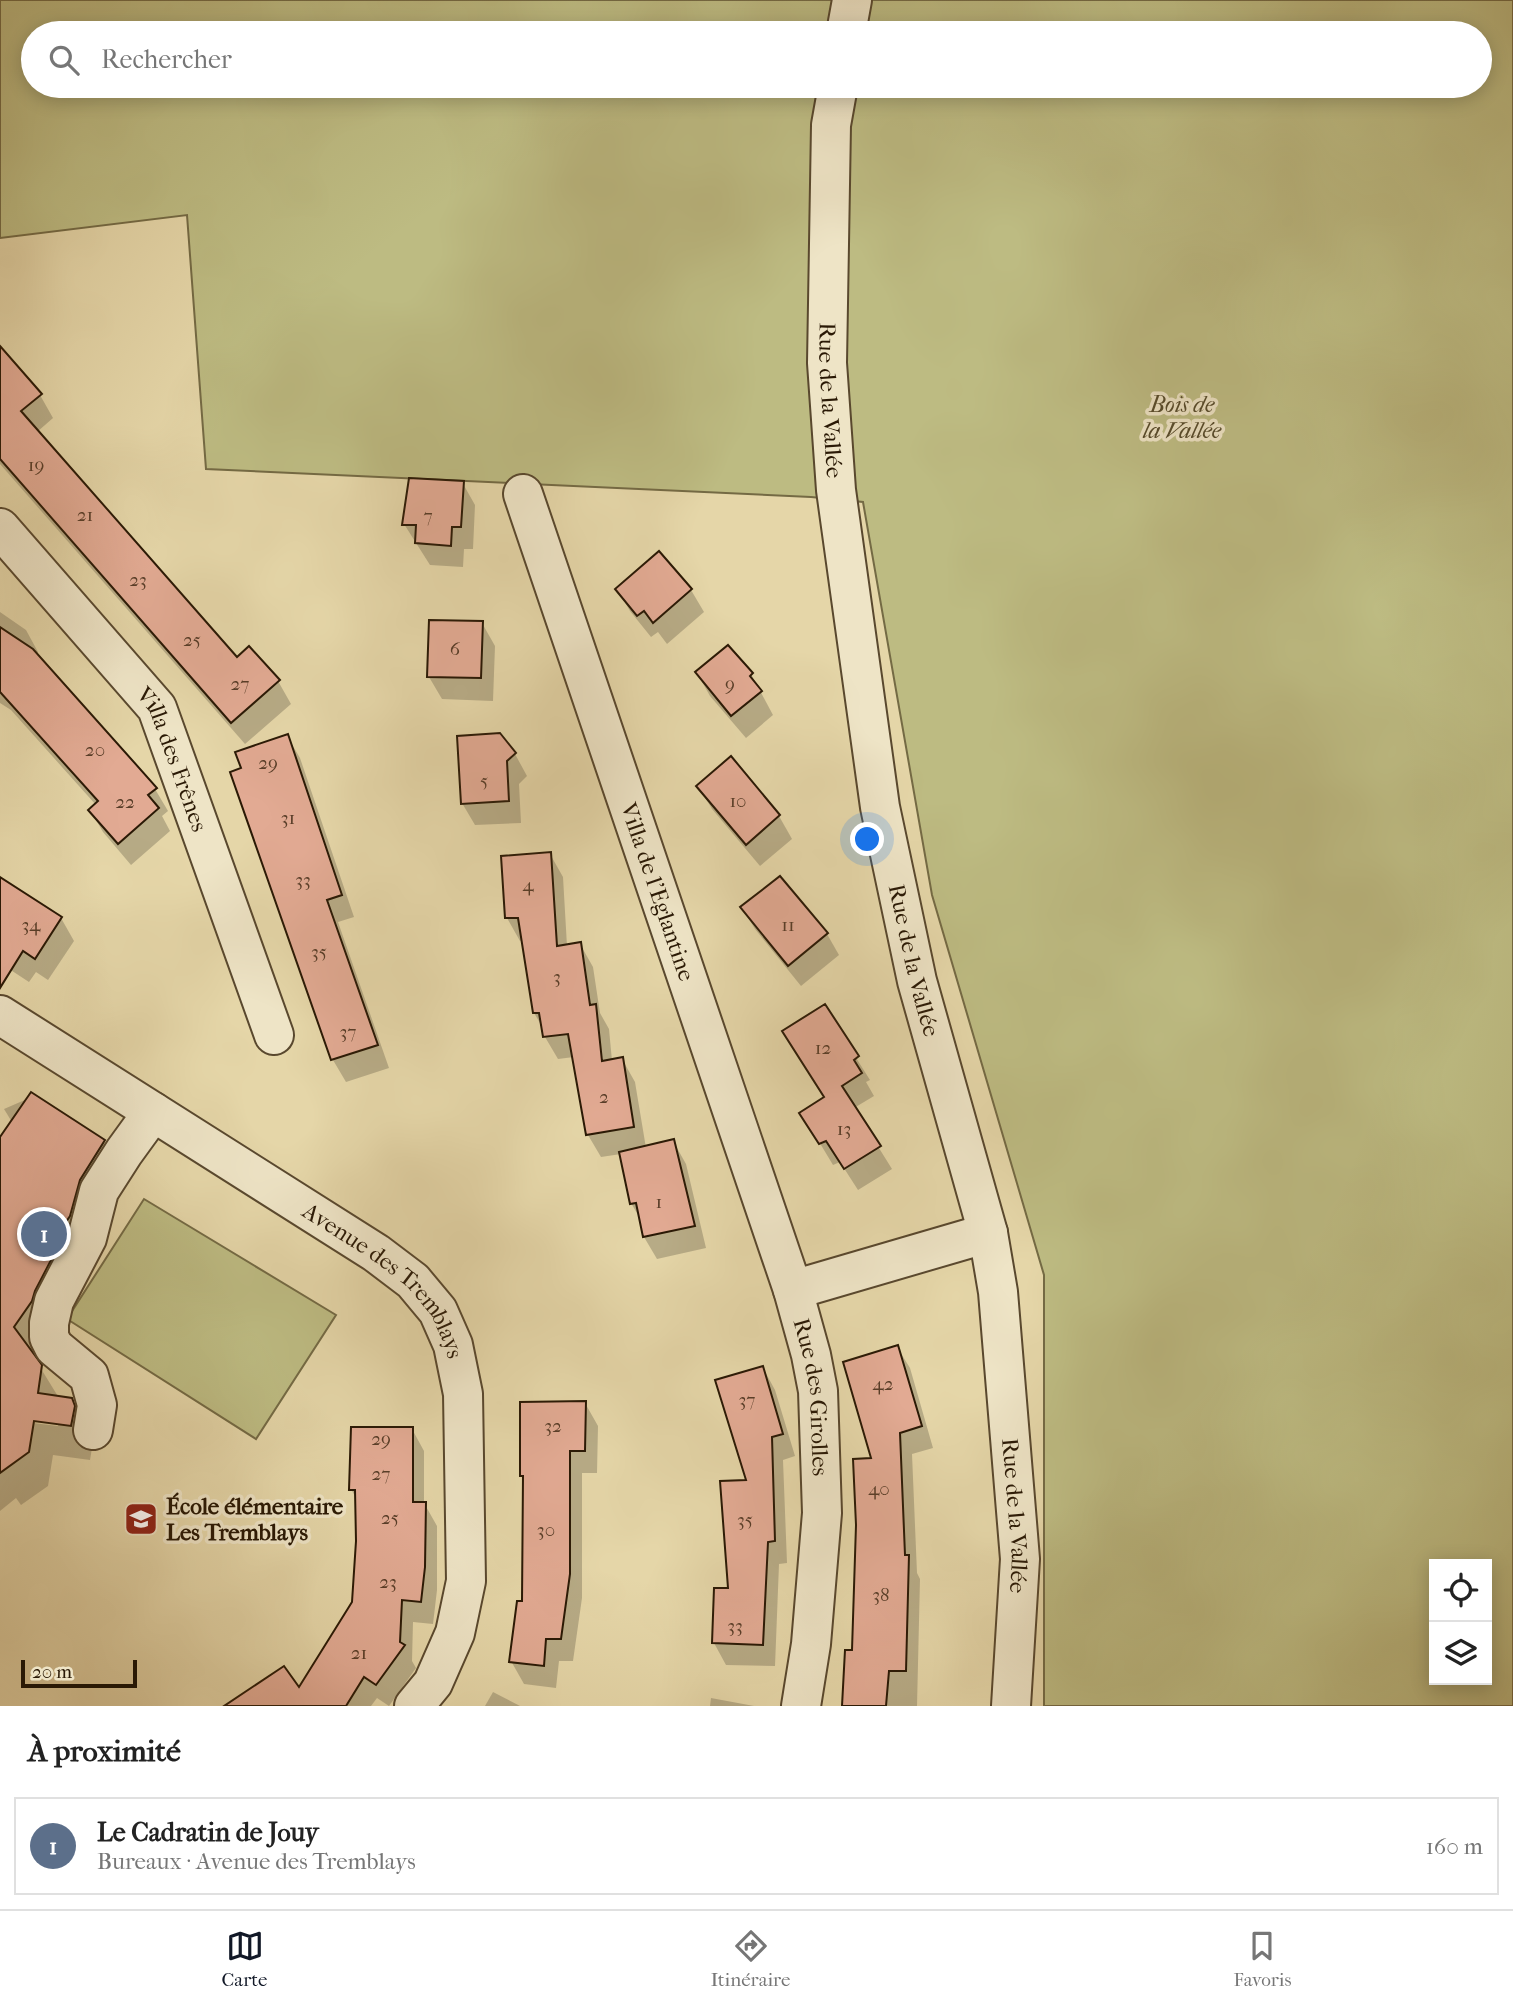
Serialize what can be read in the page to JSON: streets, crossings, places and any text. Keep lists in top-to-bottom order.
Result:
{
  "streets": {
    "street": [
      "Rue de la Vallée",
      "Villa des Frênes",
      "Villa de l'Eglantine",
      "Avenue des Tremblays",
      "Rue des Girolles"
    ]
  },
  "crossings": [
    ["Rue de la Vallée", "Rue des Girolles"],
    ["Villa de l'Eglantine", "Rue des Girolles"]
  ],
  "parks": ["Bois de la Vallée"],
  "places": {
    "school or university": ["École élémentaire Les Tremblays"]
  },
  "house_numbers": [
    "19",
    "21",
    "7",
    "23",
    "25",
    "6",
    "27",
    "9",
    "20",
    "29",
    "5",
    "10",
    "22",
    "31",
    "33",
    "4",
    "34",
    "11",
    "35",
    "3",
    "37",
    "12",
    "2",
    "13",
    "1",
    "42",
    "37",
    "32",
    "29",
    "27",
    "40",
    "25",
    "35",
    "30",
    "23",
    "38",
    "33",
    "21"
  ],
  "scale_bar": "20 m",
  "page": {
    "search": "Rechercher",
    "pins": "1",
    "scale": "20 m",
    "heading": "À proximité",
    "list": [
      {
        "mark": "1",
        "name": "Le Cadratin de Jouy",
        "note": "Bureaux · Avenue des Tremblays",
        "value": "160 m"
      }
    ],
    "nav": ["Carte", "Itinéraire", "Favoris"]
  }
}
